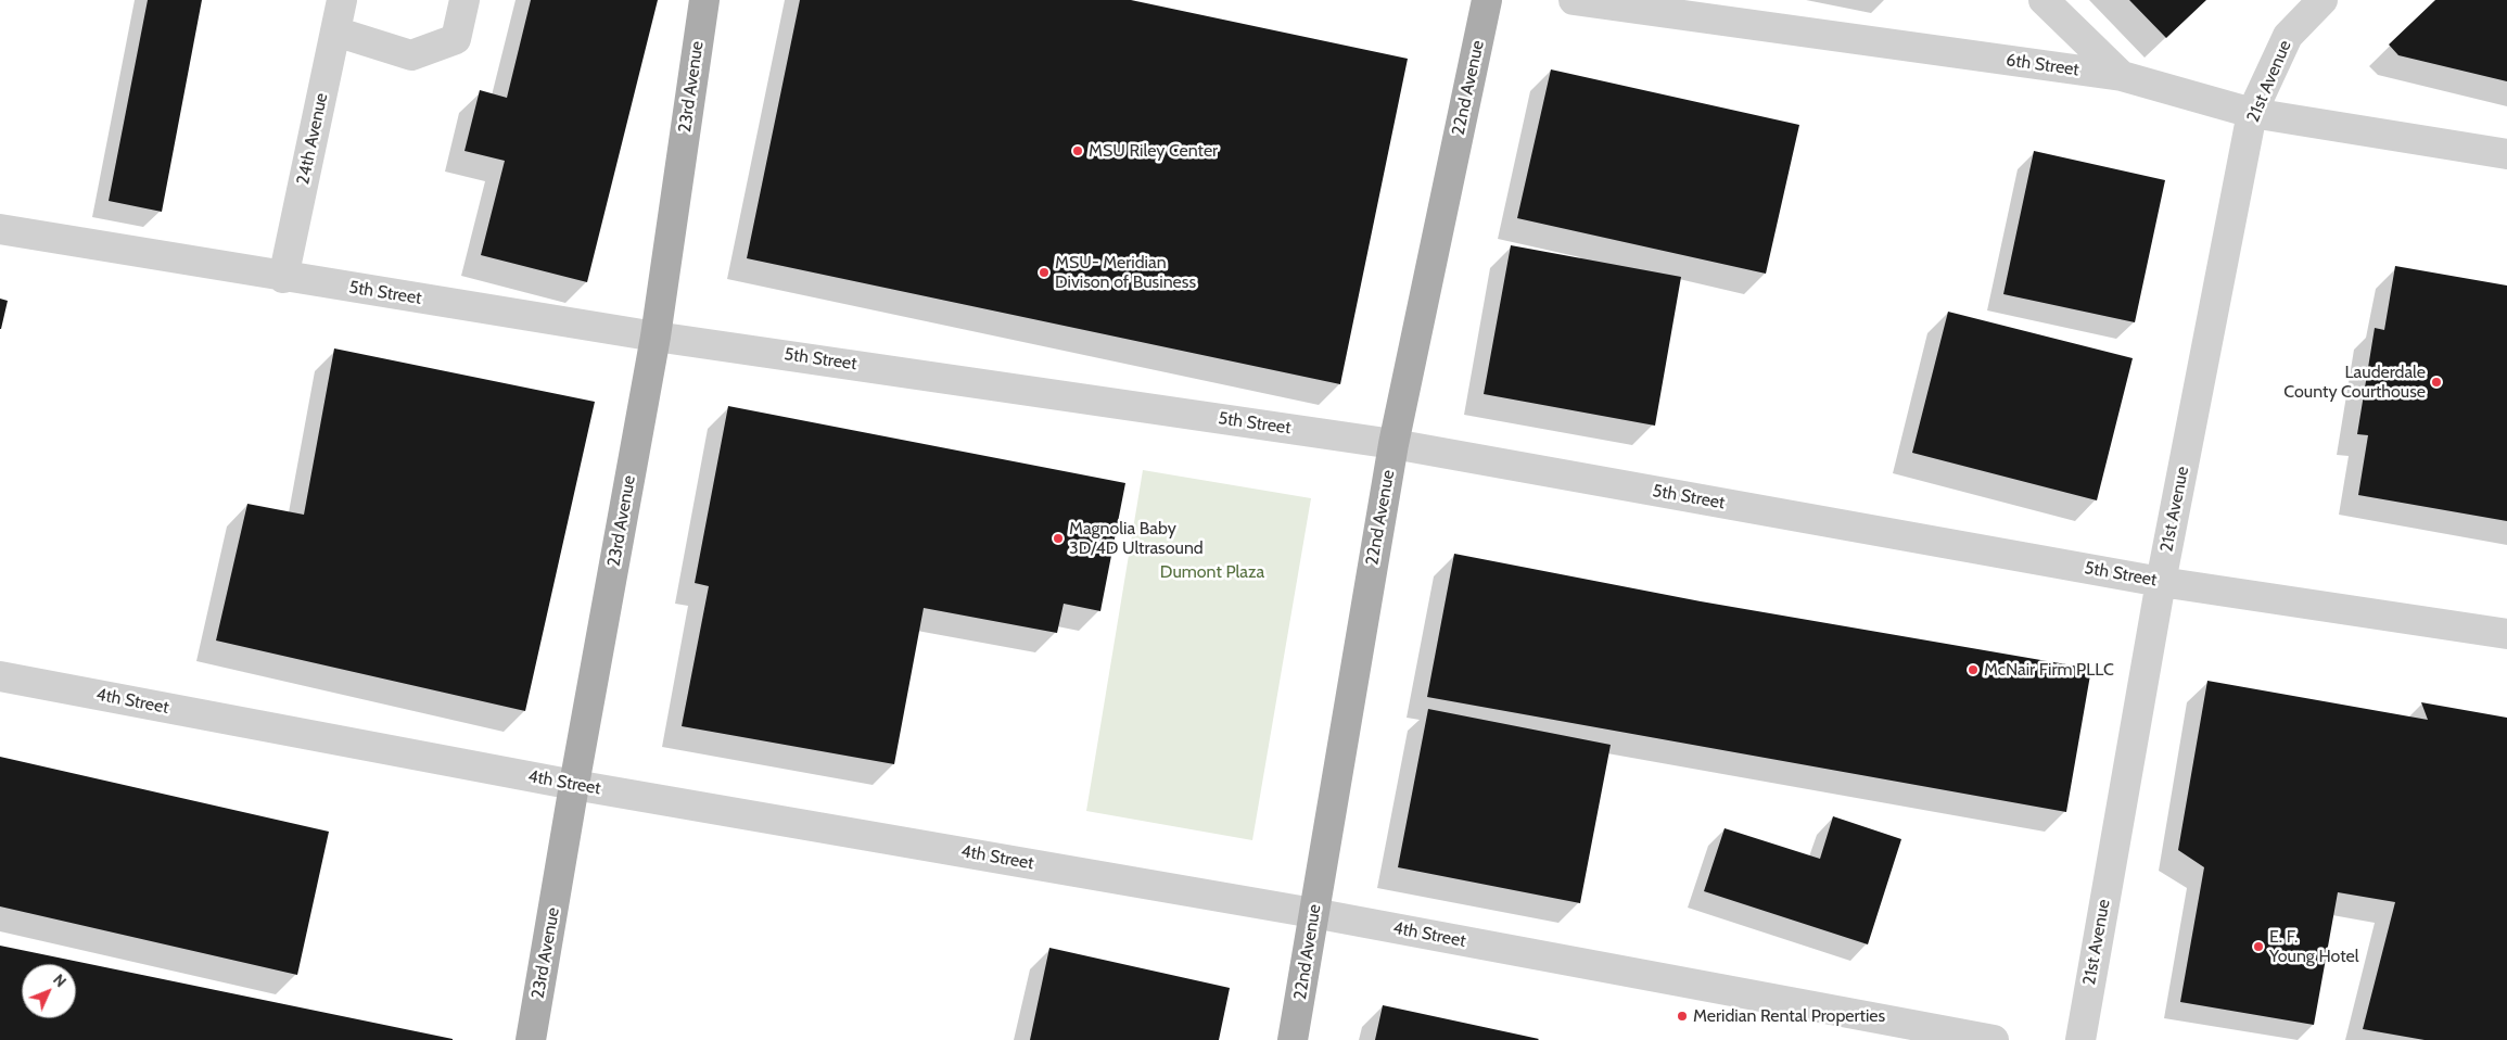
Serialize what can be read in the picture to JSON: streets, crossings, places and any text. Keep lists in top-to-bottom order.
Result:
{
  "streets": {
    "main road": ["23rd Avenue", "22nd Avenue"],
    "street": [
      "6th Street",
      "21st Avenue",
      "24th Avenue",
      "5th Street",
      "4th Street"
    ]
  },
  "crossings": [
    ["6th Street", "21st Avenue"],
    ["21st Avenue", "5th Street"],
    ["23rd Avenue", "5th Street"],
    ["23rd Avenue", "4th Street"],
    ["22nd Avenue", "5th Street"],
    ["22nd Avenue", "4th Street"],
    ["24th Avenue", "5th Street"]
  ],
  "parks": ["Dumont Plaza"],
  "places": [
    "MSU Riley Center",
    "MSU- Meridian Divison of Business",
    "Lauderdale County Courthouse",
    "Magnolia Baby 3D/4D Ultrasound",
    "McNair Firm PLLC",
    "E. F. Young Hotel",
    "Meridian Rental Properties"
  ],
  "north": "top right"
}
